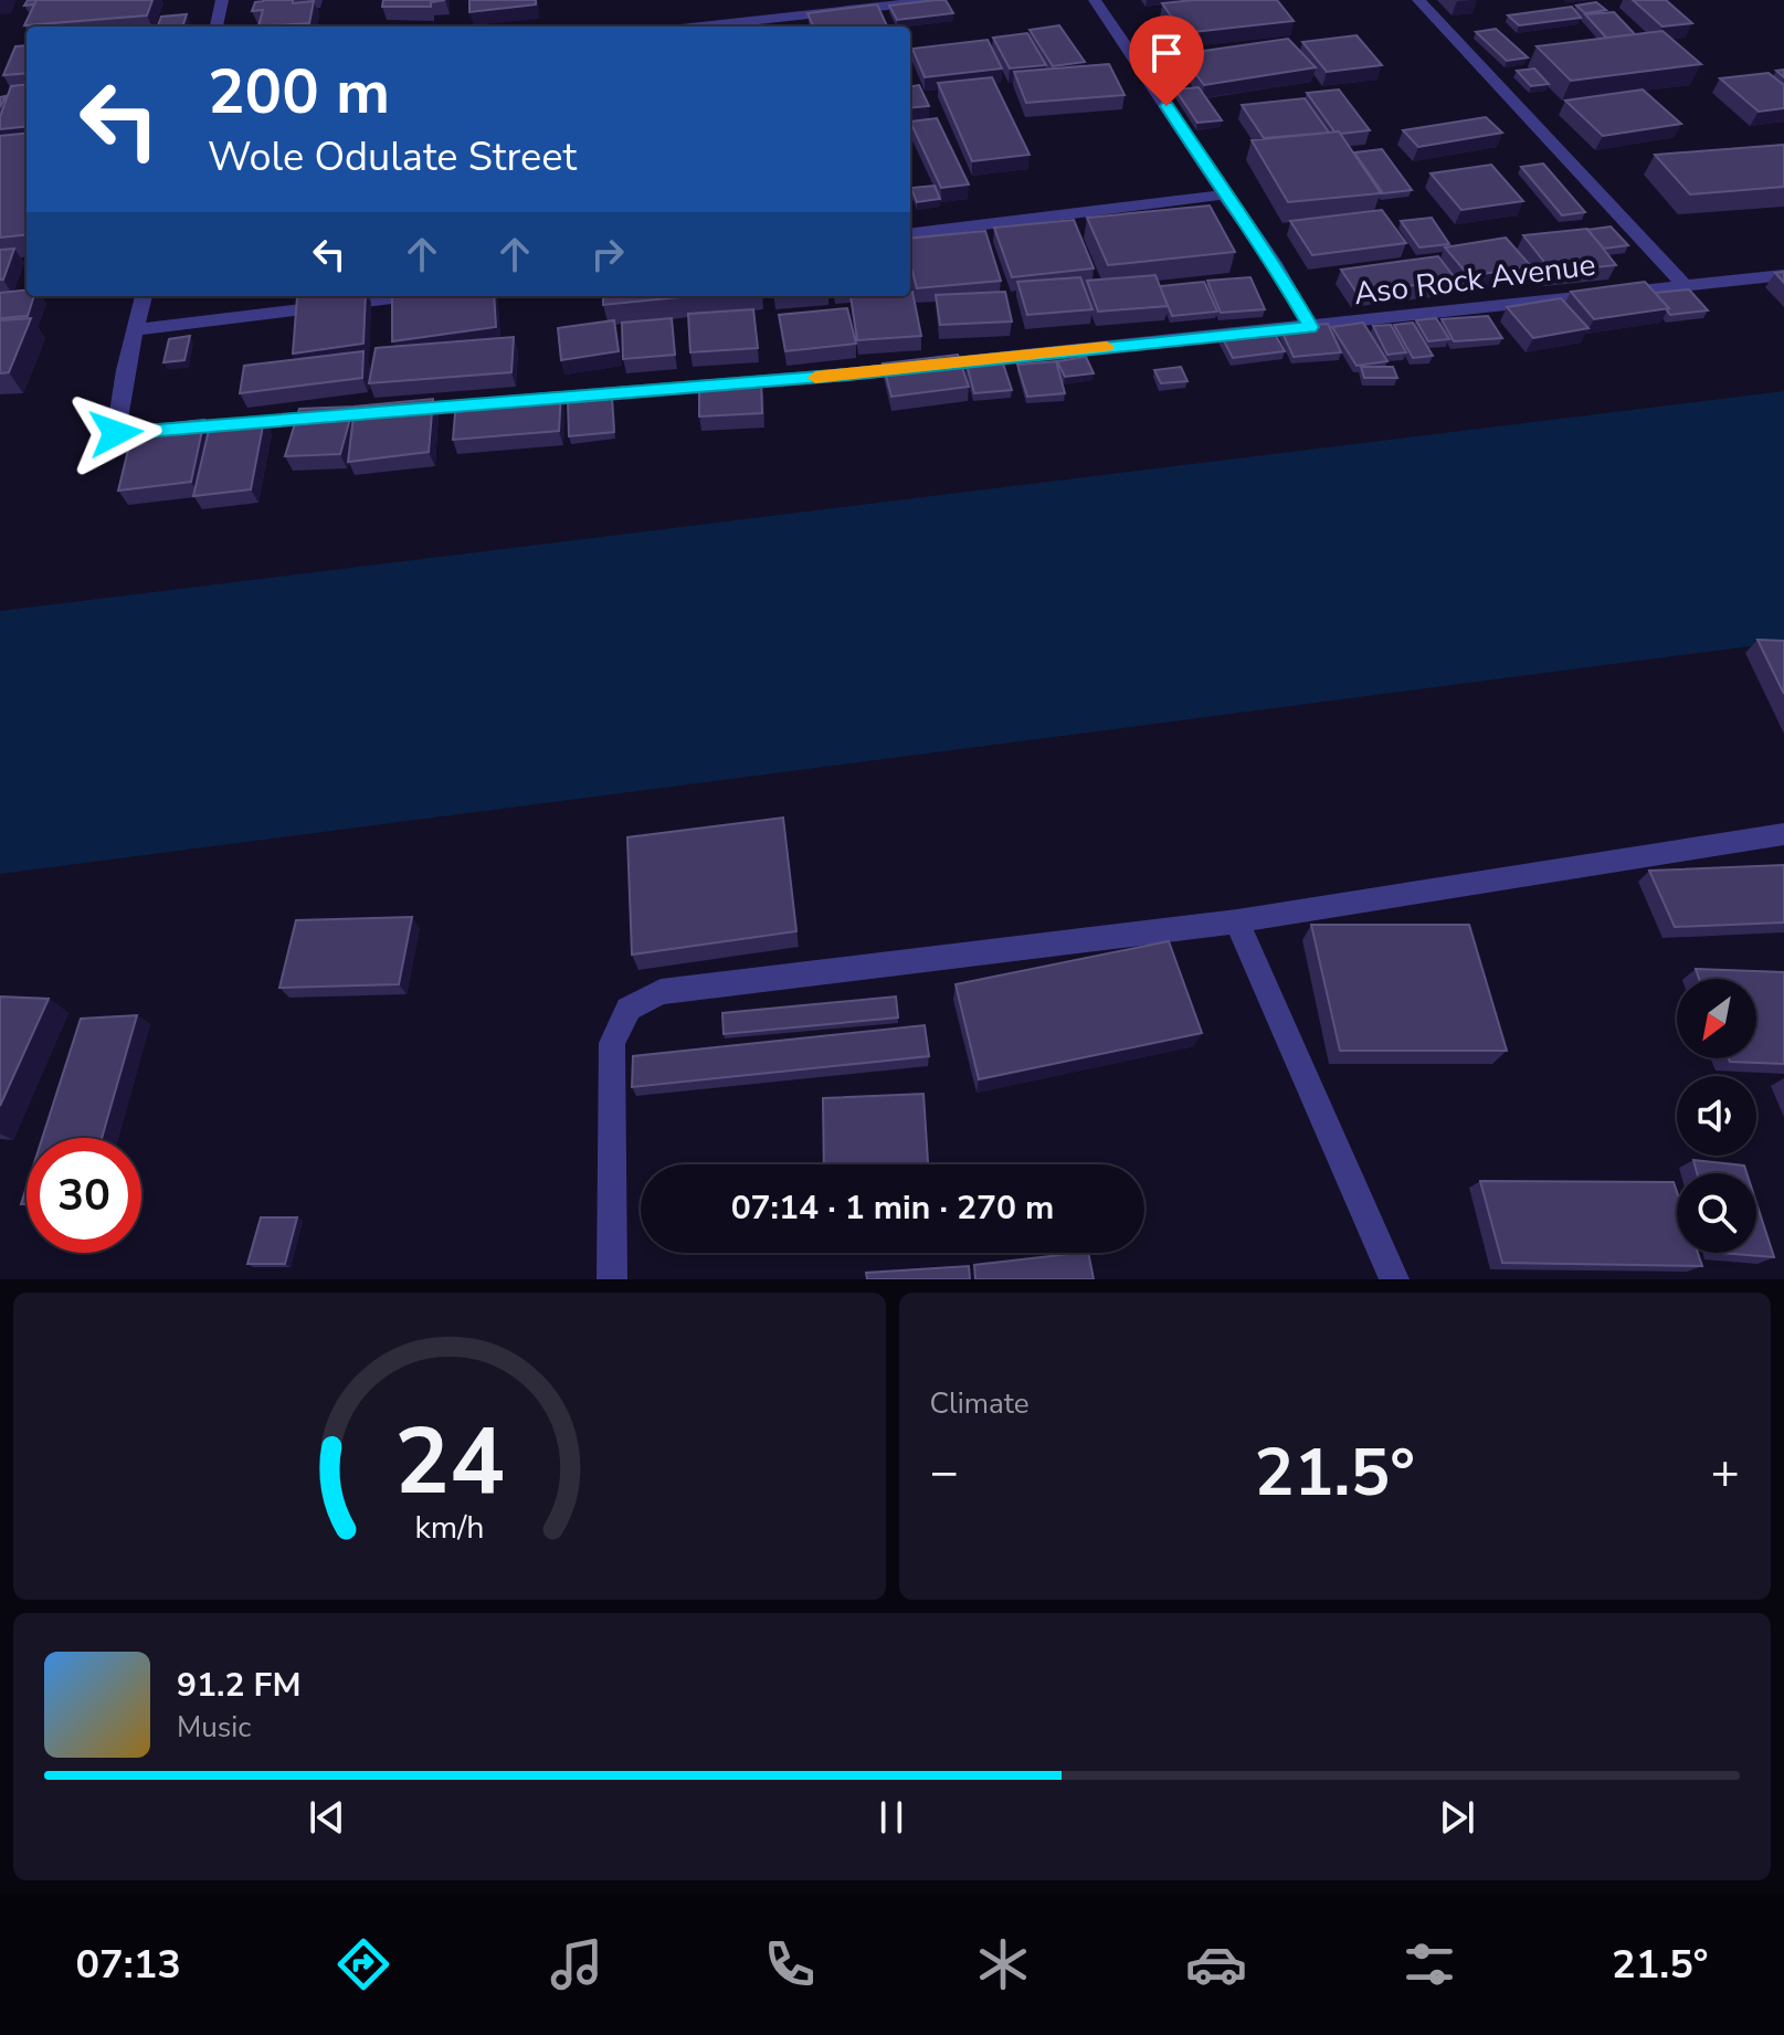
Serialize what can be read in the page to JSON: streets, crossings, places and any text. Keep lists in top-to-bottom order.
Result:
{
  "streets": {
    "street": ["Aso Rock Avenue"]
  },
  "north": "bottom left",
  "page": {
    "turn": ["200 m", "Wole Odulate Street"],
    "limit": "30",
    "trip": "07:14 · 1 min · 270 m",
    "tile": "Climate",
    "heat": ["−", "21.5°", "+"],
    "song": ["91.2 FM", "Music"],
    "tabs": ["07:13", "21.5°"],
    "gauge": ["24", "km/h"]
  }
}
